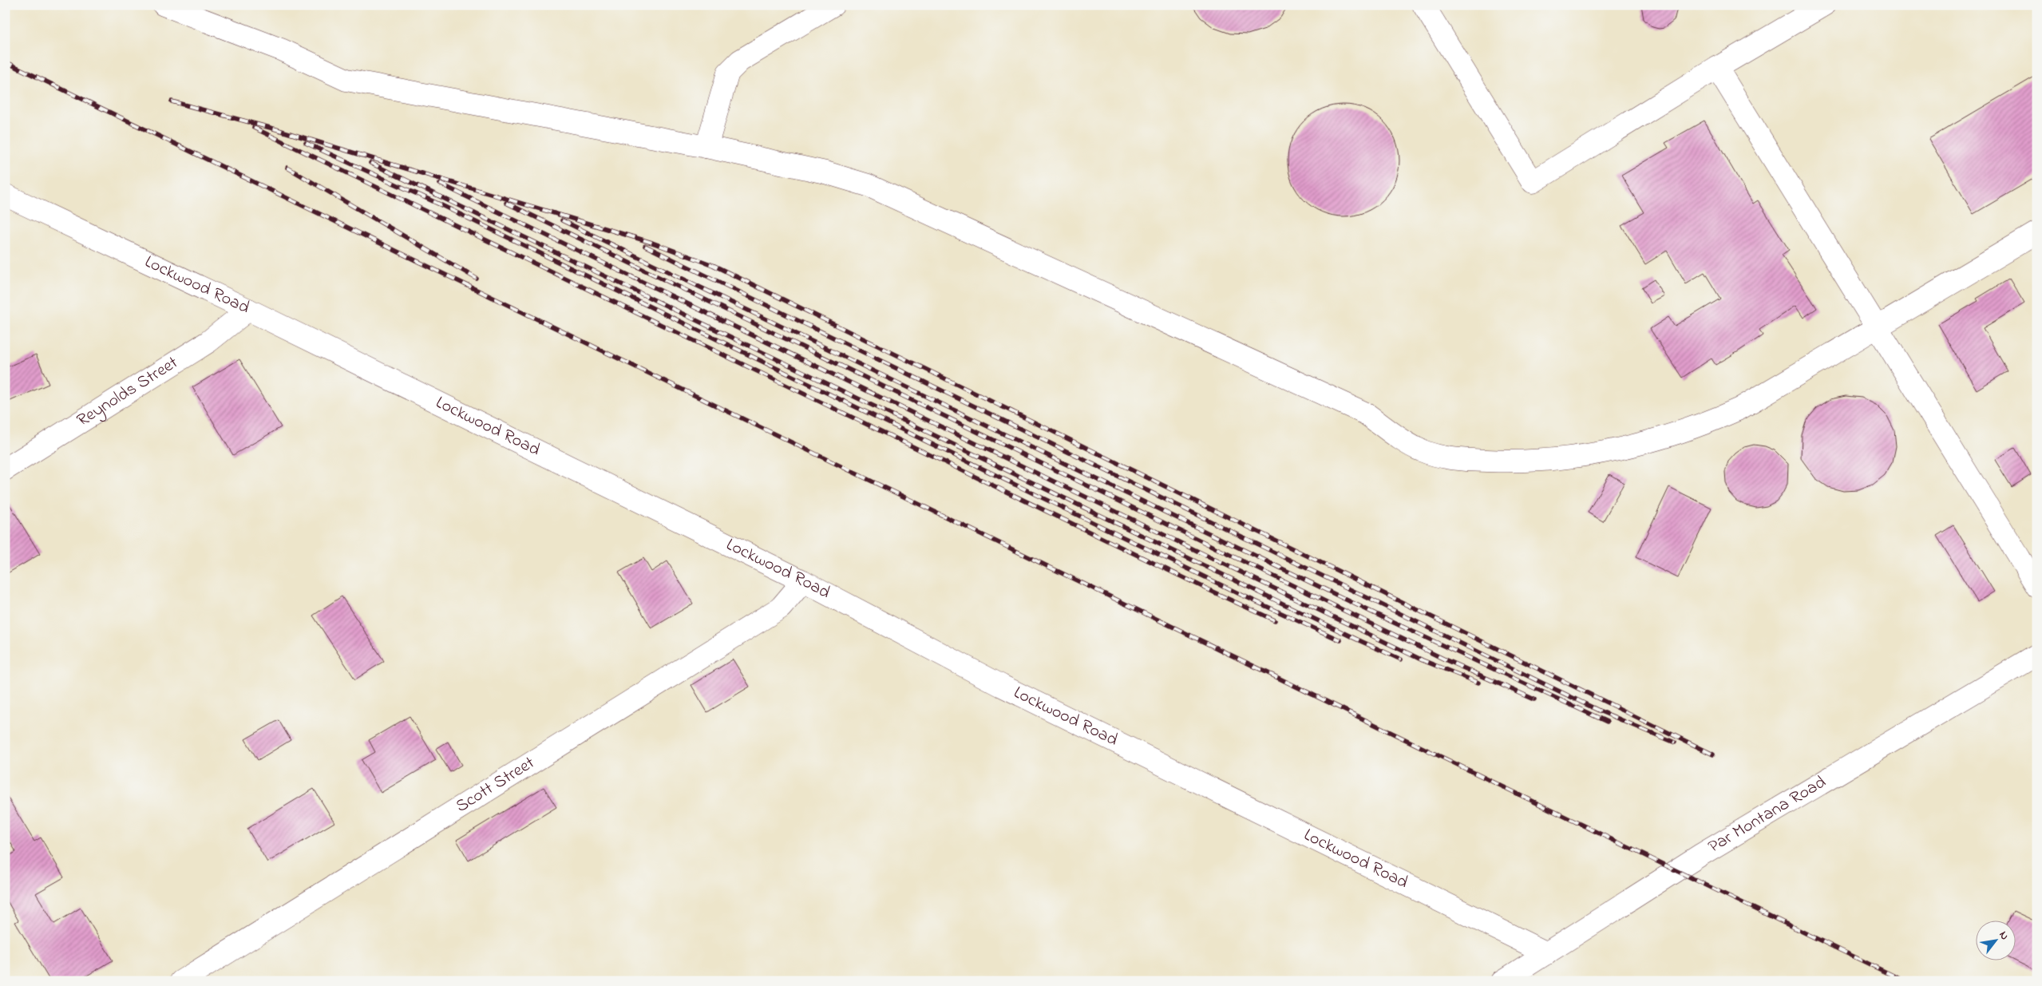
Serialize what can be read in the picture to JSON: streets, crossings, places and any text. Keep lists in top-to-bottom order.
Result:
{
  "streets": {
    "street": [
      "Lockwood Road",
      "Reynolds Street",
      "Scott Street",
      "Par Montana Road"
    ]
  },
  "crossings": [
    ["Lockwood Road", "Reynolds Street"],
    ["Lockwood Road", "Scott Street"],
    ["Lockwood Road", "Par Montana Road"]
  ],
  "north": "top right"
}
